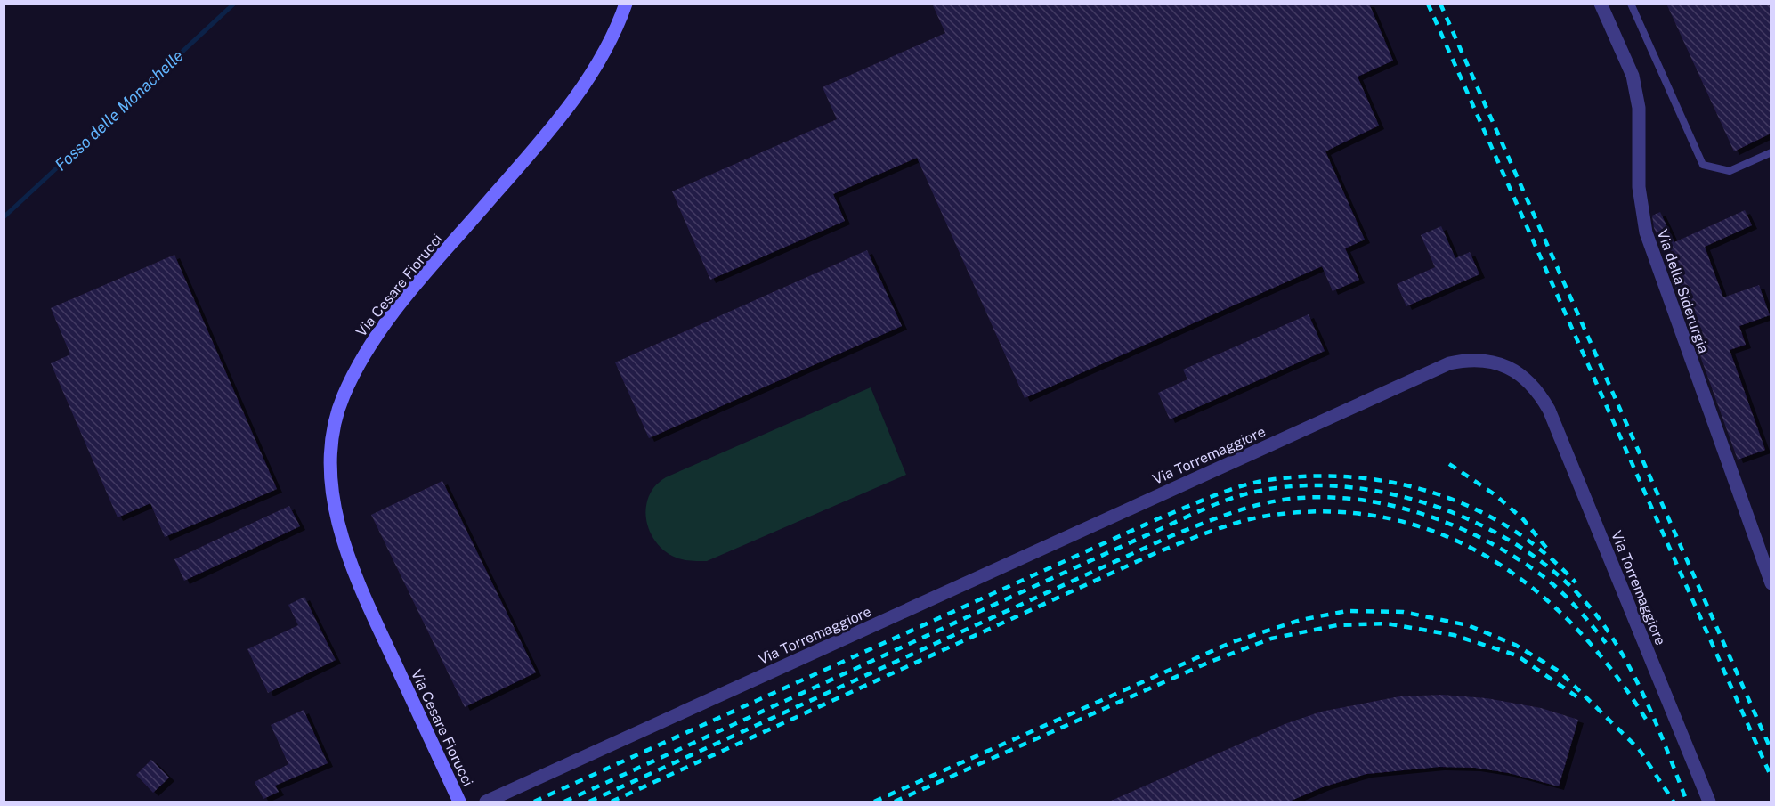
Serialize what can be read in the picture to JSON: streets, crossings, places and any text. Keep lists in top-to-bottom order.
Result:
{
  "streets": {
    "street": ["Via Cesare Fiorucci", "Via della Siderurgia", "Via Torremaggiore"]
  },
  "water": ["Fosso delle Monachelle"]
}
